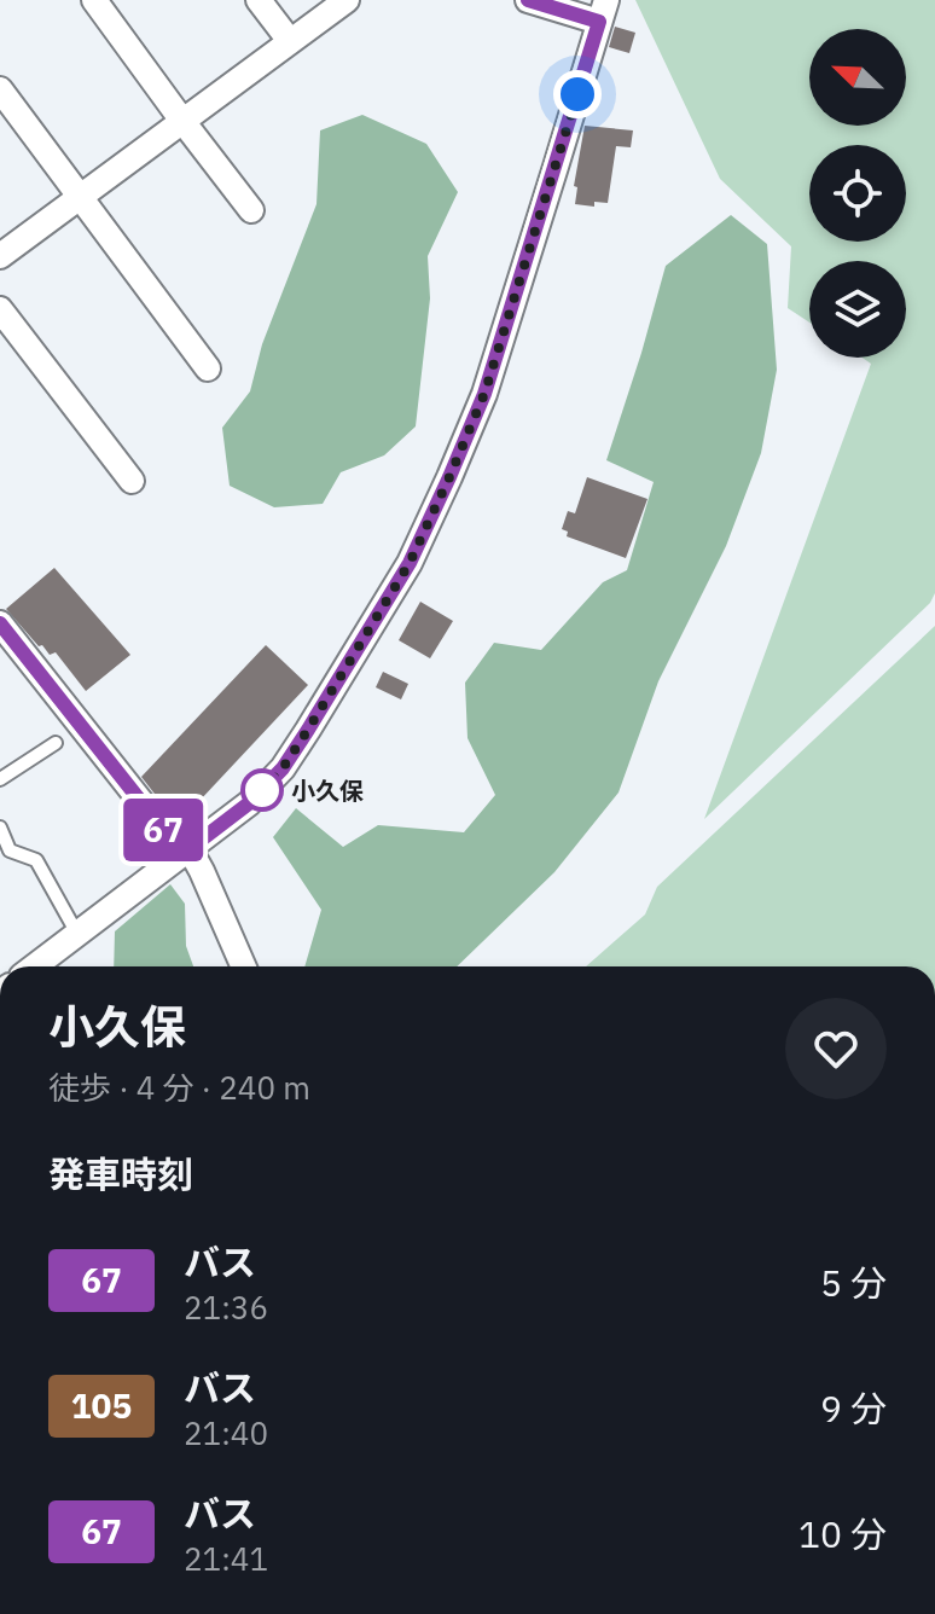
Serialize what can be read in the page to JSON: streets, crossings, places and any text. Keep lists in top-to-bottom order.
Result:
{
  "places": ["小久保"],
  "lines": ["bus line 67"],
  "north": "top left",
  "page": {
    "on_map": "67",
    "heading": [
      ["小久保", "徒歩 · 4 分 · 240 m"],
      "発車時刻"
    ],
    "list": [
      {
        "mark": "67",
        "name": "バス",
        "note": "21:36",
        "value": "5 分"
      },
      {
        "mark": "105",
        "name": "バス",
        "note": "21:40",
        "value": "9 分"
      },
      {
        "mark": "67",
        "name": "バス",
        "note": "21:41",
        "value": "10 分"
      }
    ]
  }
}
